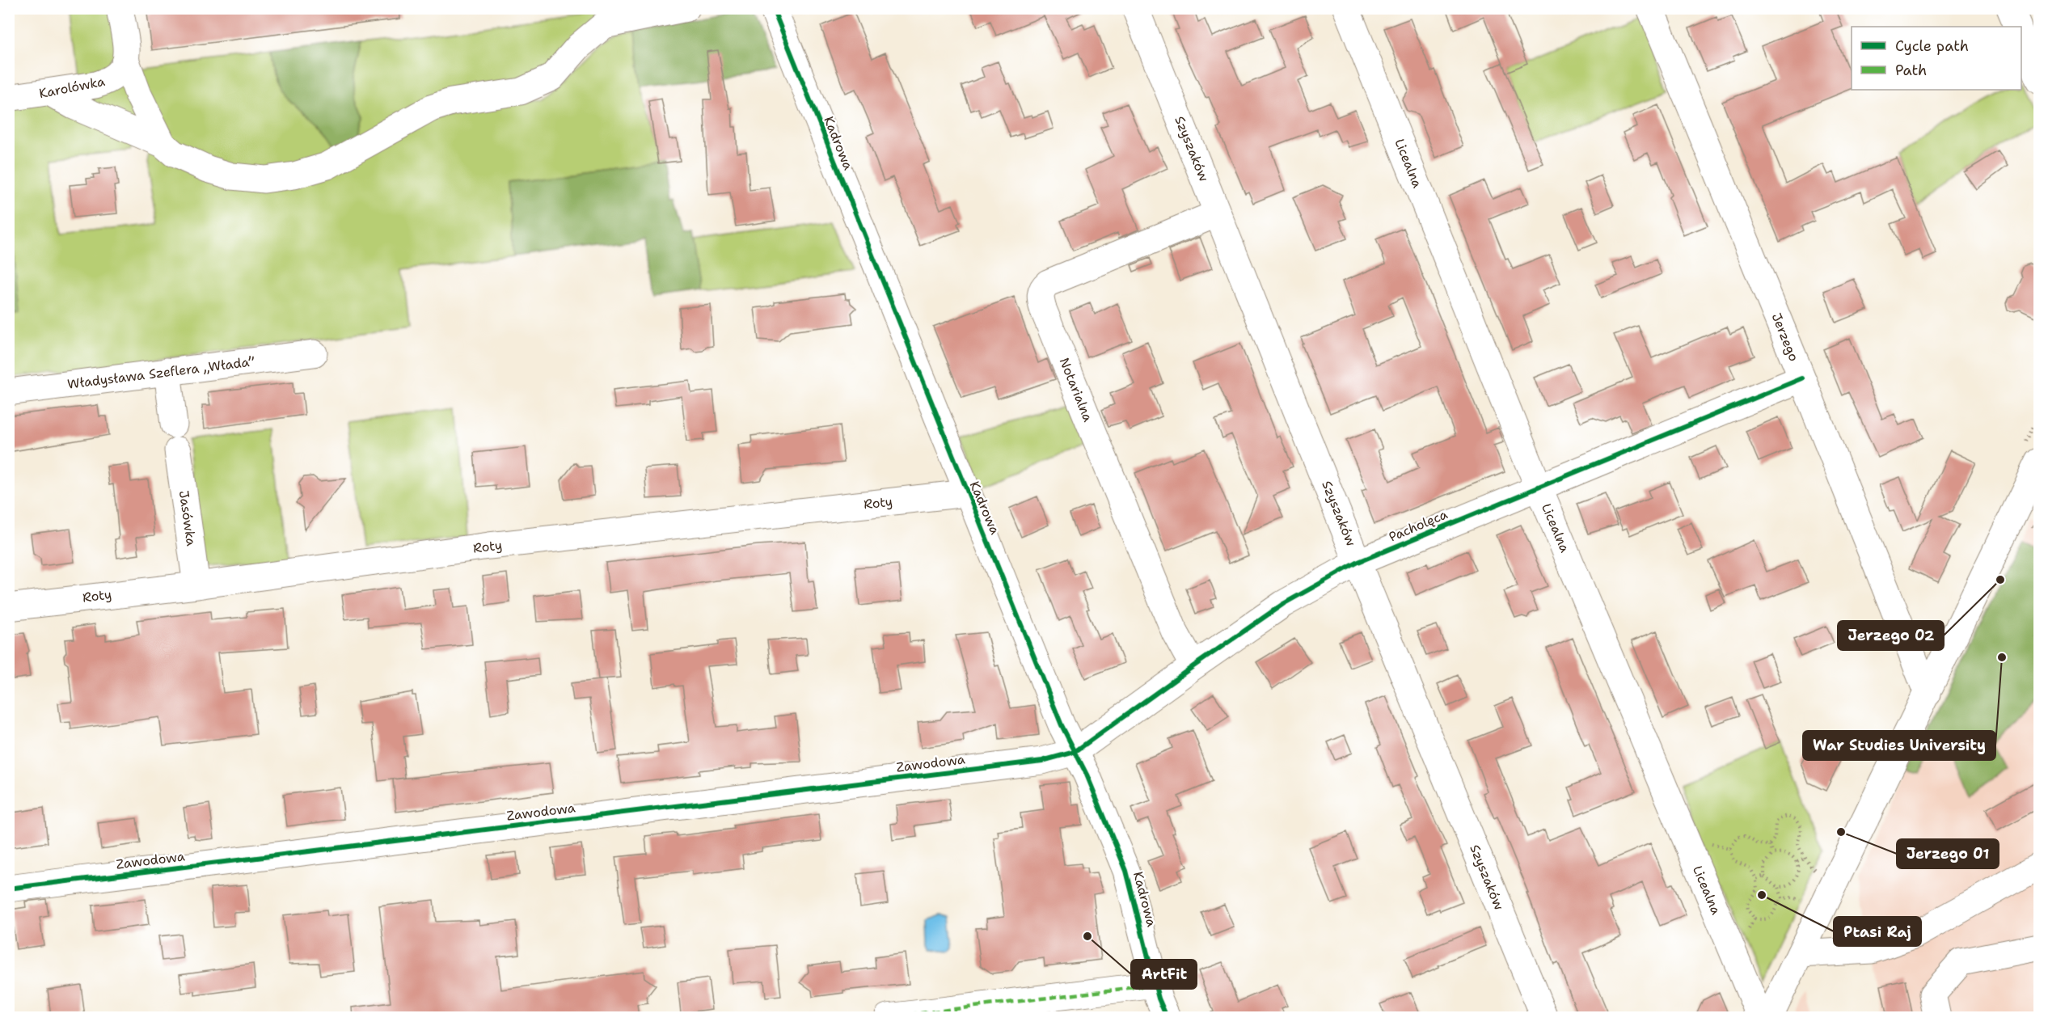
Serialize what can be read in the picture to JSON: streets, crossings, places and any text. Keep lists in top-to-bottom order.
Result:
{
  "streets": {
    "street": [
      "Karolówka",
      "Kadrowa",
      "Szyszaków",
      "Licealna",
      "Jerzego",
      "Władysława Szeflera „Włada”",
      "Notarialna",
      "Roty",
      "Jasówka",
      "Pacholęca",
      "Zawodowa"
    ]
  },
  "crossings": [
    ["Kadrowa", "Roty"],
    ["Kadrowa", "Pacholęca"],
    ["Kadrowa", "Zawodowa"],
    ["Szyszaków", "Notarialna"],
    ["Szyszaków", "Pacholęca"],
    ["Licealna", "Pacholęca"],
    ["Jerzego", "Pacholęca"],
    ["Notarialna", "Pacholęca"],
    ["Roty", "Jasówka"],
    ["Pacholęca", "Zawodowa"]
  ],
  "places": [
    "Jerzego 02",
    "War Studies University",
    "Jerzego 01",
    "Ptasi Raj",
    "ArtFit"
  ],
  "legend": ["Cycle path", "Path"]
}
